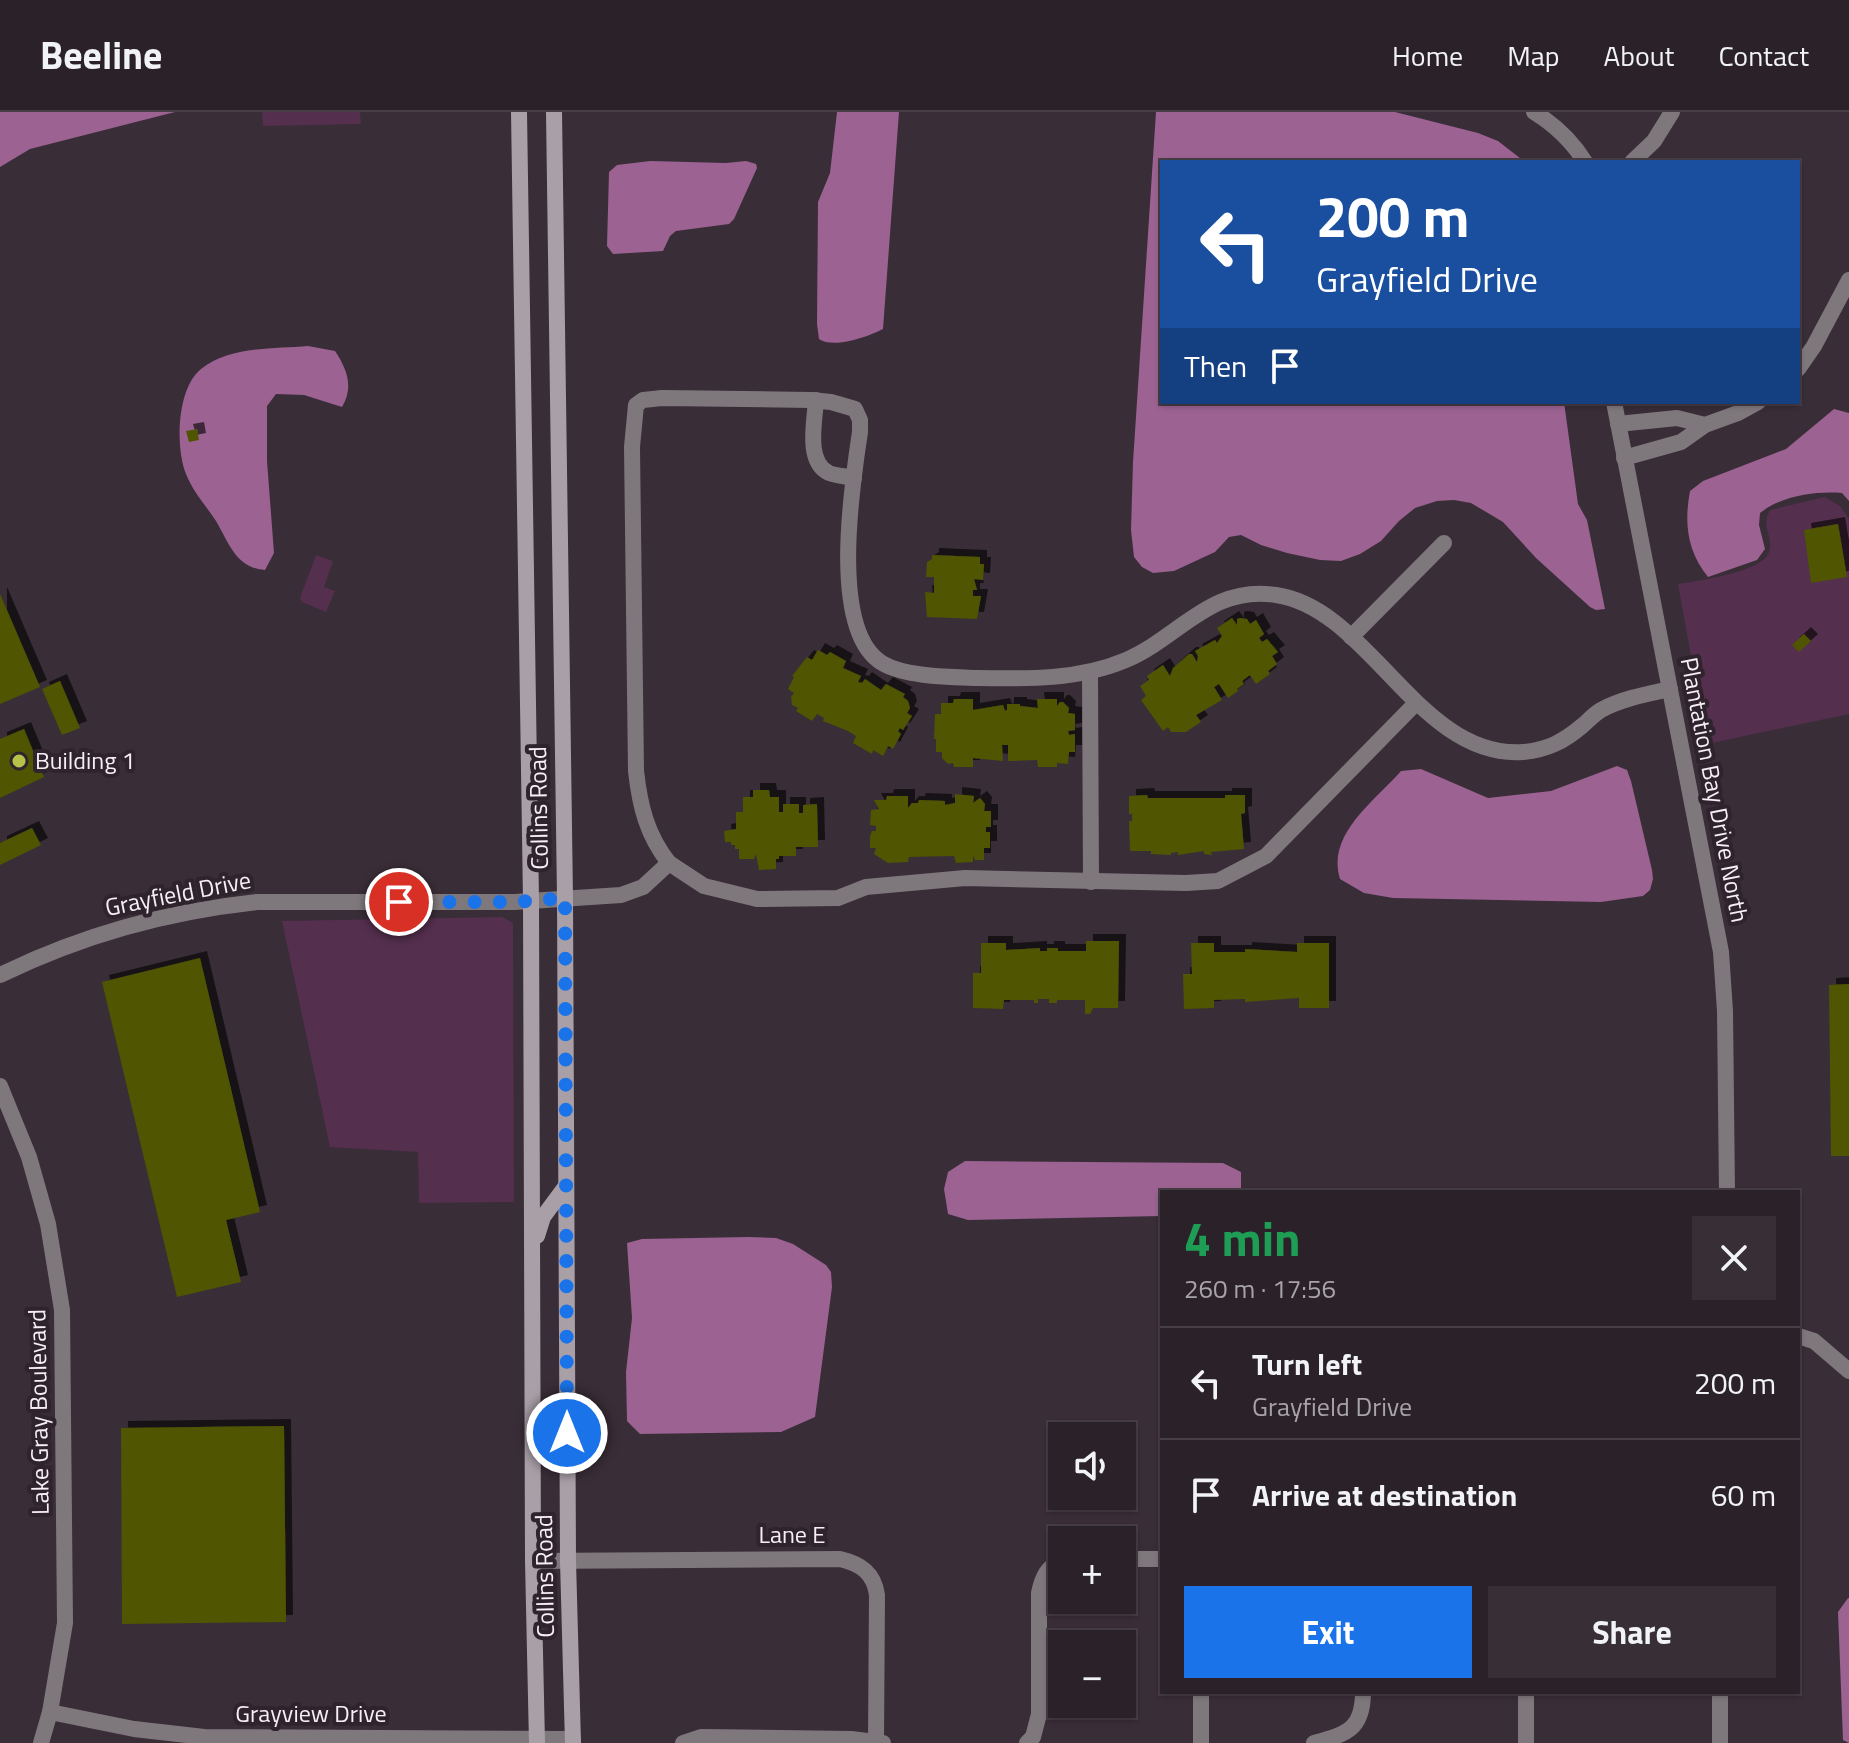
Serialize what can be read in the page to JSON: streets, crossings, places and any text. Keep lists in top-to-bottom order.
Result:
{
  "streets": {
    "main road": ["Collins Road"],
    "street": [
      "Plantation Bay Drive North",
      "Grayfield Drive",
      "Lake Gray Boulevard",
      "Lane E",
      "Grayview Drive"
    ]
  },
  "crossings": [
    ["Collins Road", "Grayfield Drive"],
    ["Collins Road", "Lane E"],
    ["Collins Road", "Grayview Drive"],
    ["Lake Gray Boulevard", "Grayview Drive"]
  ],
  "places": ["Building 1"],
  "page": {
    "header": "Beeline",
    "nav": [
      "Home",
      "Map",
      "About",
      "Contact"
    ],
    "turn": ["200 m", "Grayfield Drive"],
    "then": "Then",
    "heading": ["4 min", "260 m · 17:56"],
    "list": [
      {
        "name": "Turn left",
        "note": "Grayfield Drive",
        "value": "200 m"
      },
      {
        "name": "Arrive at destination",
        "value": "60 m"
      }
    ],
    "map_buttons": ["+", "−"],
    "buttons": ["Exit", "Share"]
  }
}
